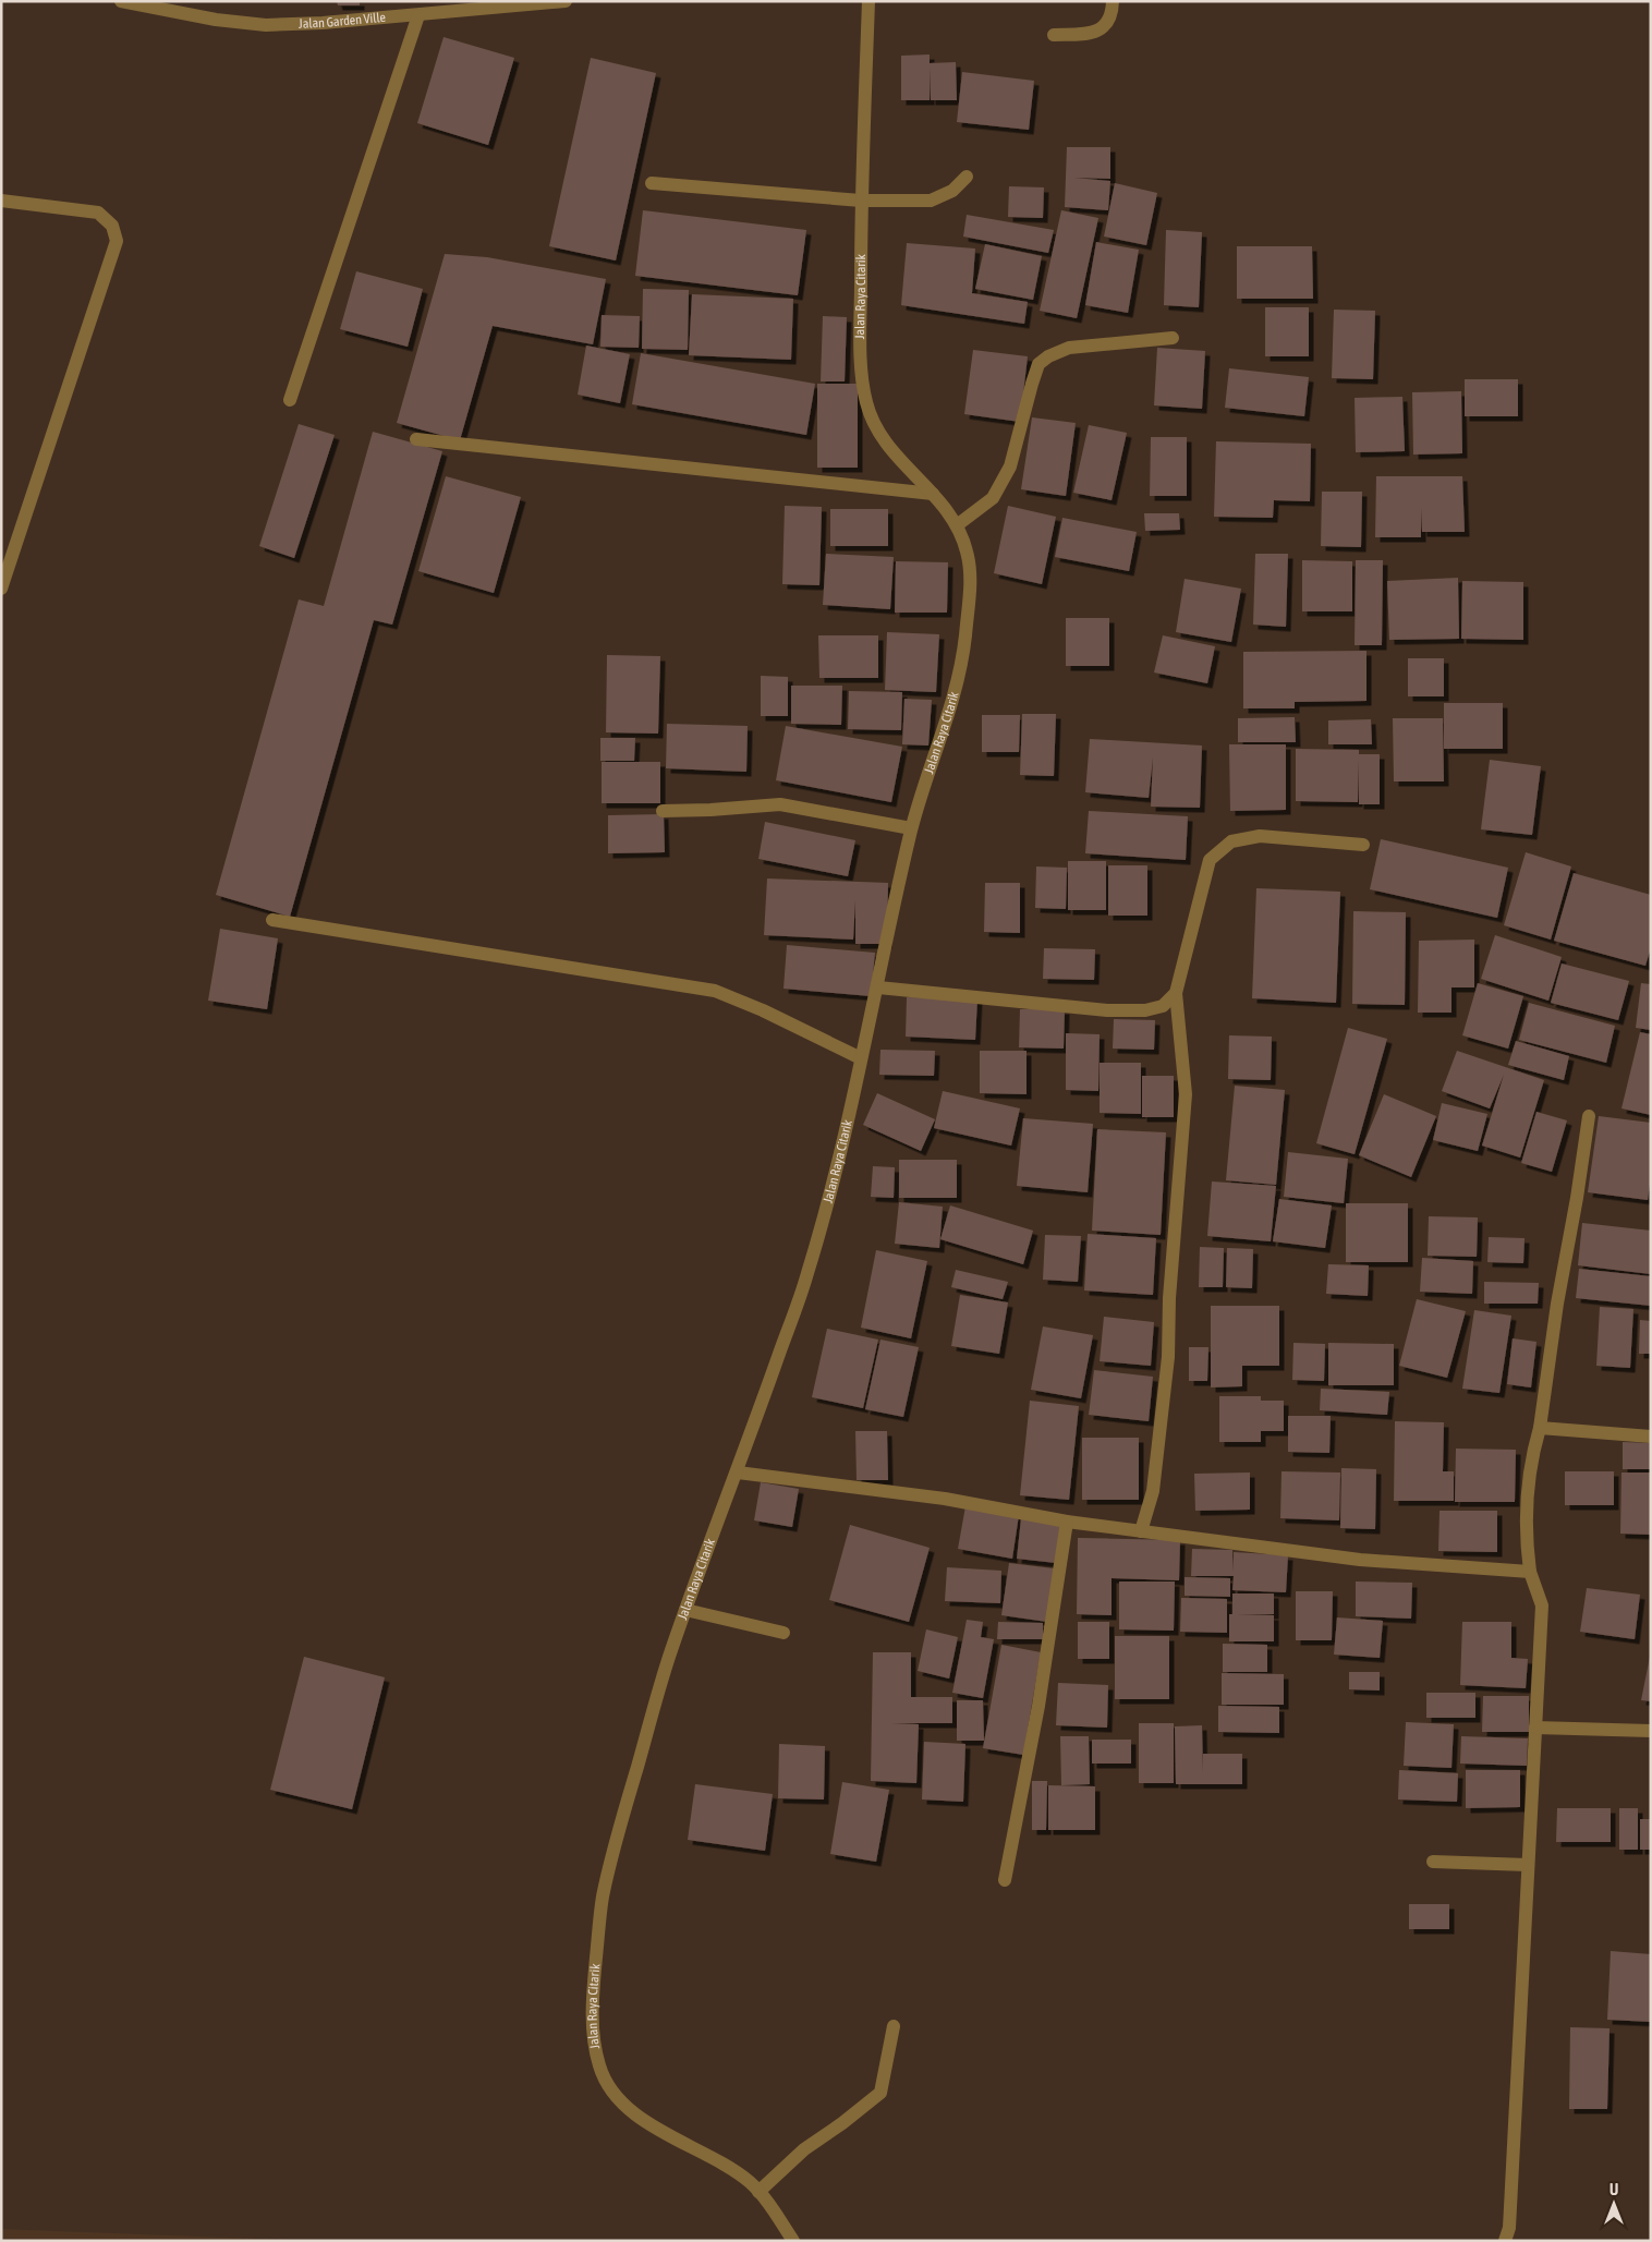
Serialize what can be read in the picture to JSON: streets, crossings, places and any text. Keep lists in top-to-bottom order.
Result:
{
  "streets": {
    "street": ["Jalan Garden Ville", "Jalan Raya Citarik"]
  },
  "north": "top"
}
